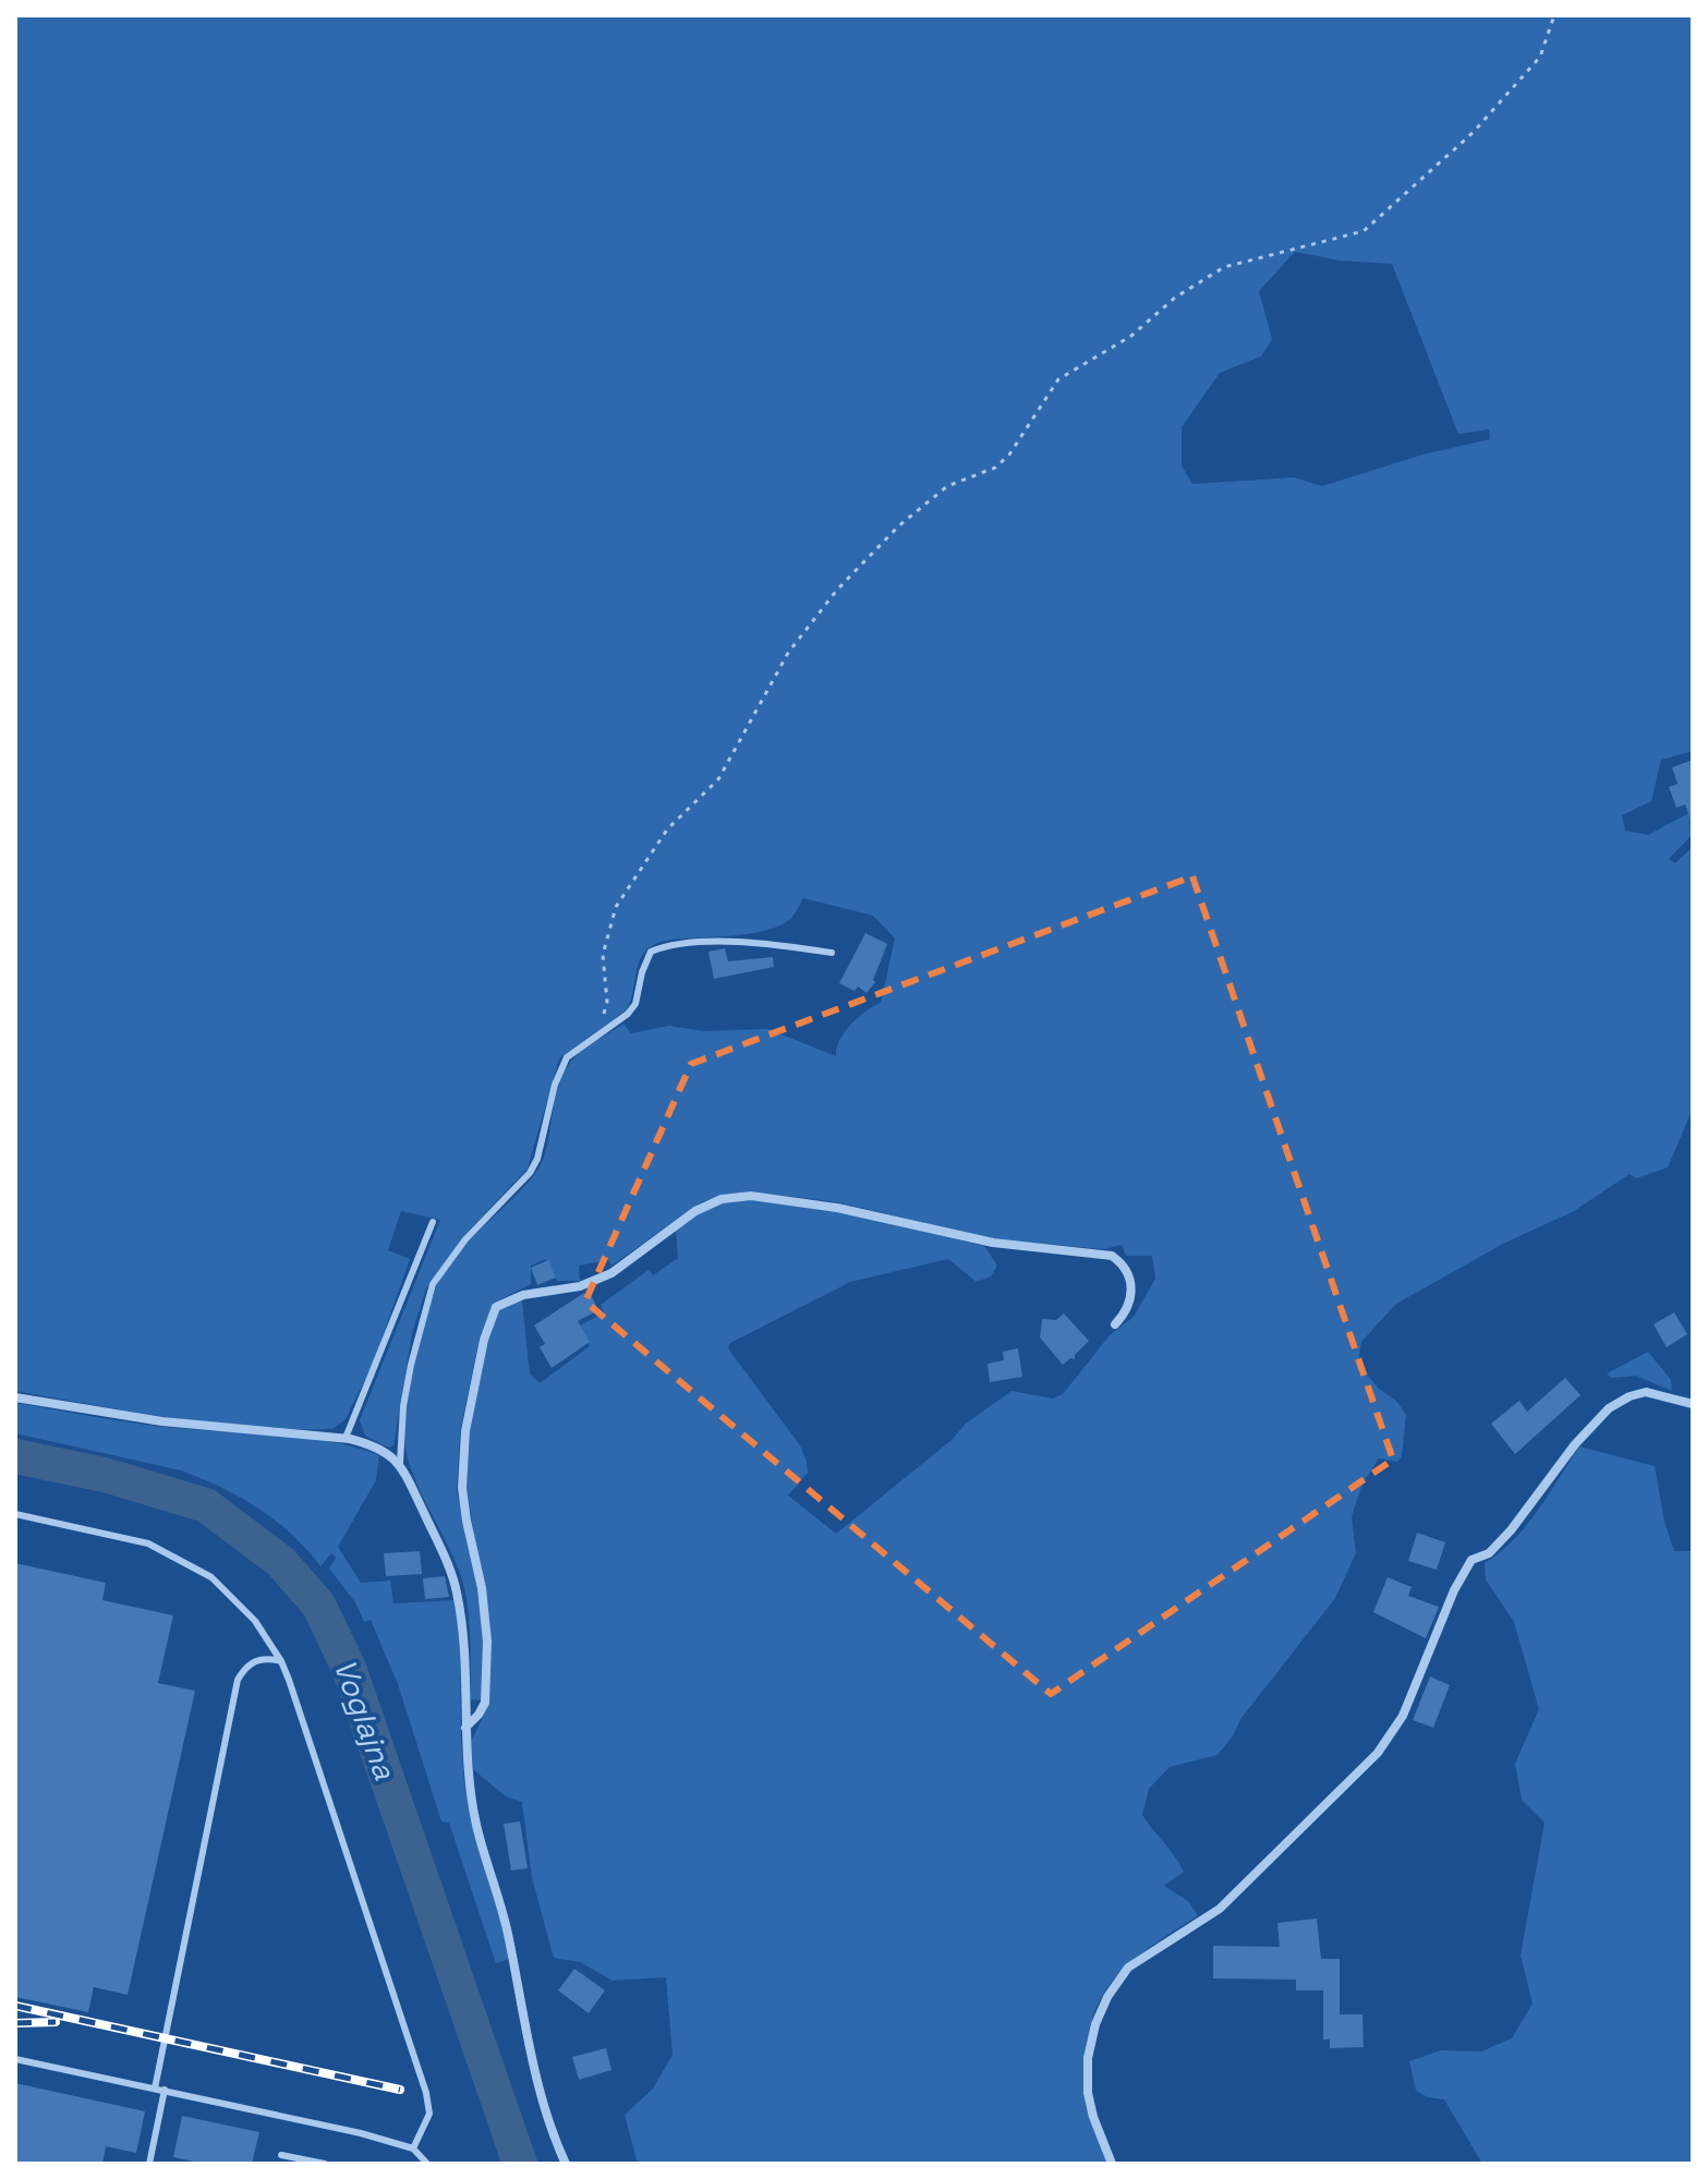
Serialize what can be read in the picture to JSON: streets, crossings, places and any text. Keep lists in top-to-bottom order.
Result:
{
  "water": ["Voglajna"]
}
